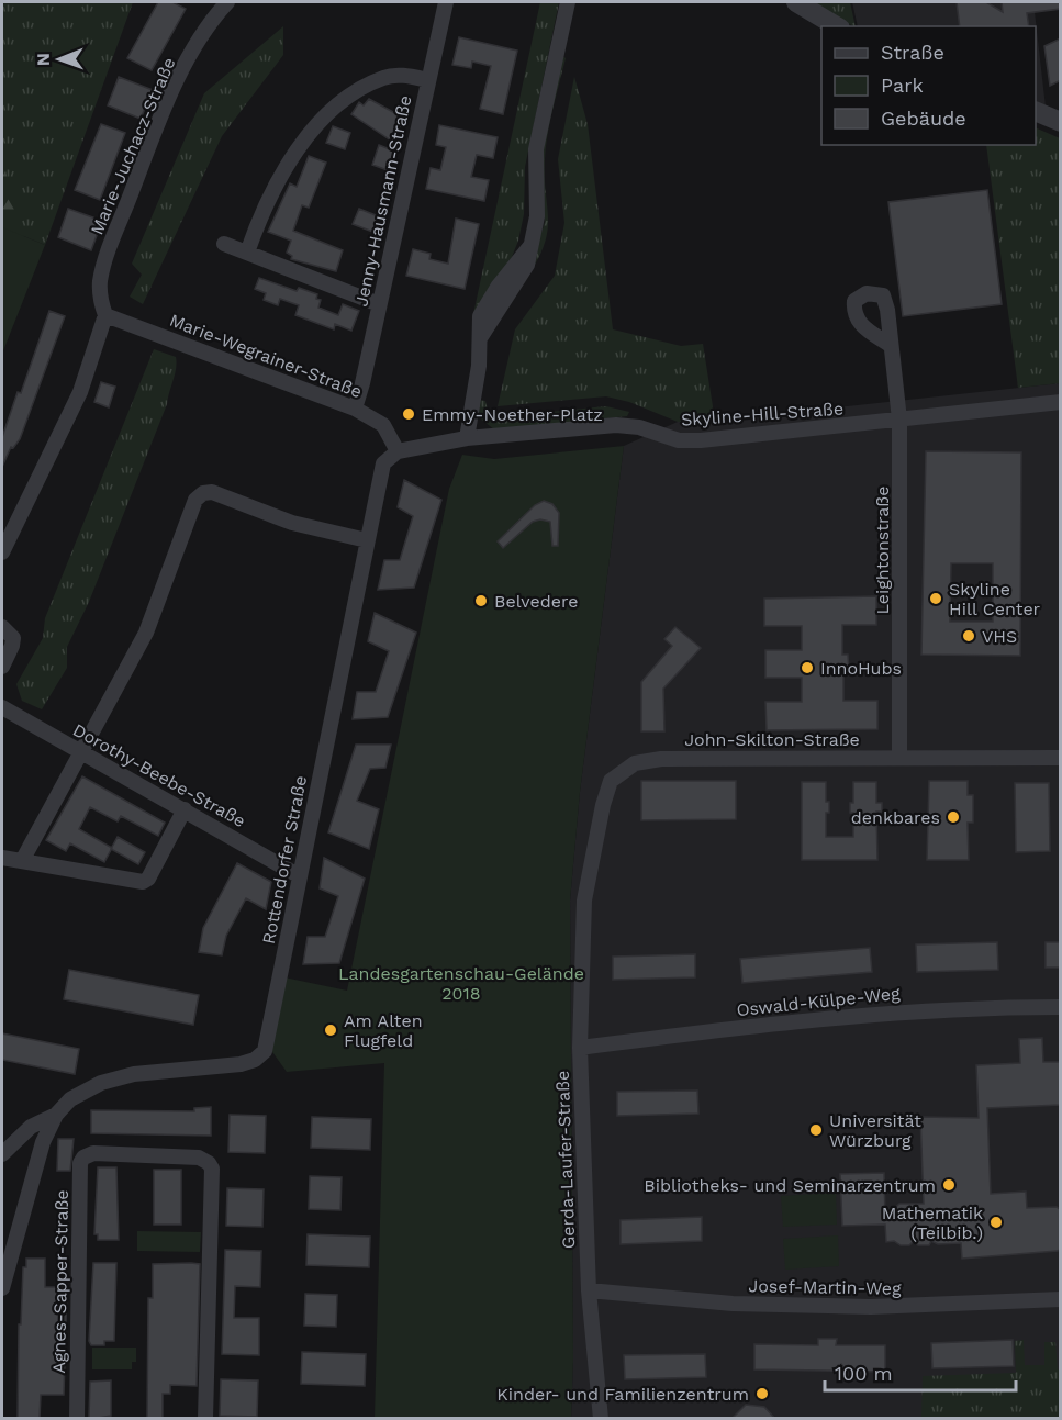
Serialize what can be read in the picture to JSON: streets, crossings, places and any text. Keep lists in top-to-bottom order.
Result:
{
  "streets": {
    "street": [
      "Marie-Juchacz-Straße",
      "Jenny-Hausmann-Straße",
      "Marie-Wegrainer-Straße",
      "Skyline-Hill-Straße",
      "Leightonstraße",
      "John-Skilton-Straße",
      "Dorothy-Beebe-Straße",
      "Rottendorfer Straße",
      "Oswald-Külpe-Weg",
      "Gerda-Laufer-Straße",
      "Agnes-Sapper-Straße",
      "Josef-Martin-Weg"
    ]
  },
  "crossings": [
    ["Marie-Juchacz-Straße", "Marie-Wegrainer-Straße"],
    ["Jenny-Hausmann-Straße", "Marie-Wegrainer-Straße"],
    ["Marie-Wegrainer-Straße", "Rottendorfer Straße"],
    ["Skyline-Hill-Straße", "Leightonstraße"],
    ["Leightonstraße", "John-Skilton-Straße"],
    ["John-Skilton-Straße", "Gerda-Laufer-Straße"],
    ["Dorothy-Beebe-Straße", "Rottendorfer Straße"],
    ["Oswald-Külpe-Weg", "Gerda-Laufer-Straße"],
    ["Gerda-Laufer-Straße", "Josef-Martin-Weg"]
  ],
  "parks": ["Landesgartenschau-Gelände 2018"],
  "places": [
    "Emmy-Noether-Platz",
    "Skyline Hill Center",
    "Belvedere",
    "VHS",
    "InnoHubs",
    "denkbares",
    "Am Alten Flugfeld",
    "Universität Würzburg",
    "Bibliotheks- und Seminarzentrum",
    "Mathematik (Teilbib.)",
    "Kinder- und Familienzentrum"
  ],
  "legend": ["Straße", "Park", "Gebäude"],
  "scale_bar": "100 m",
  "north": "left"
}
